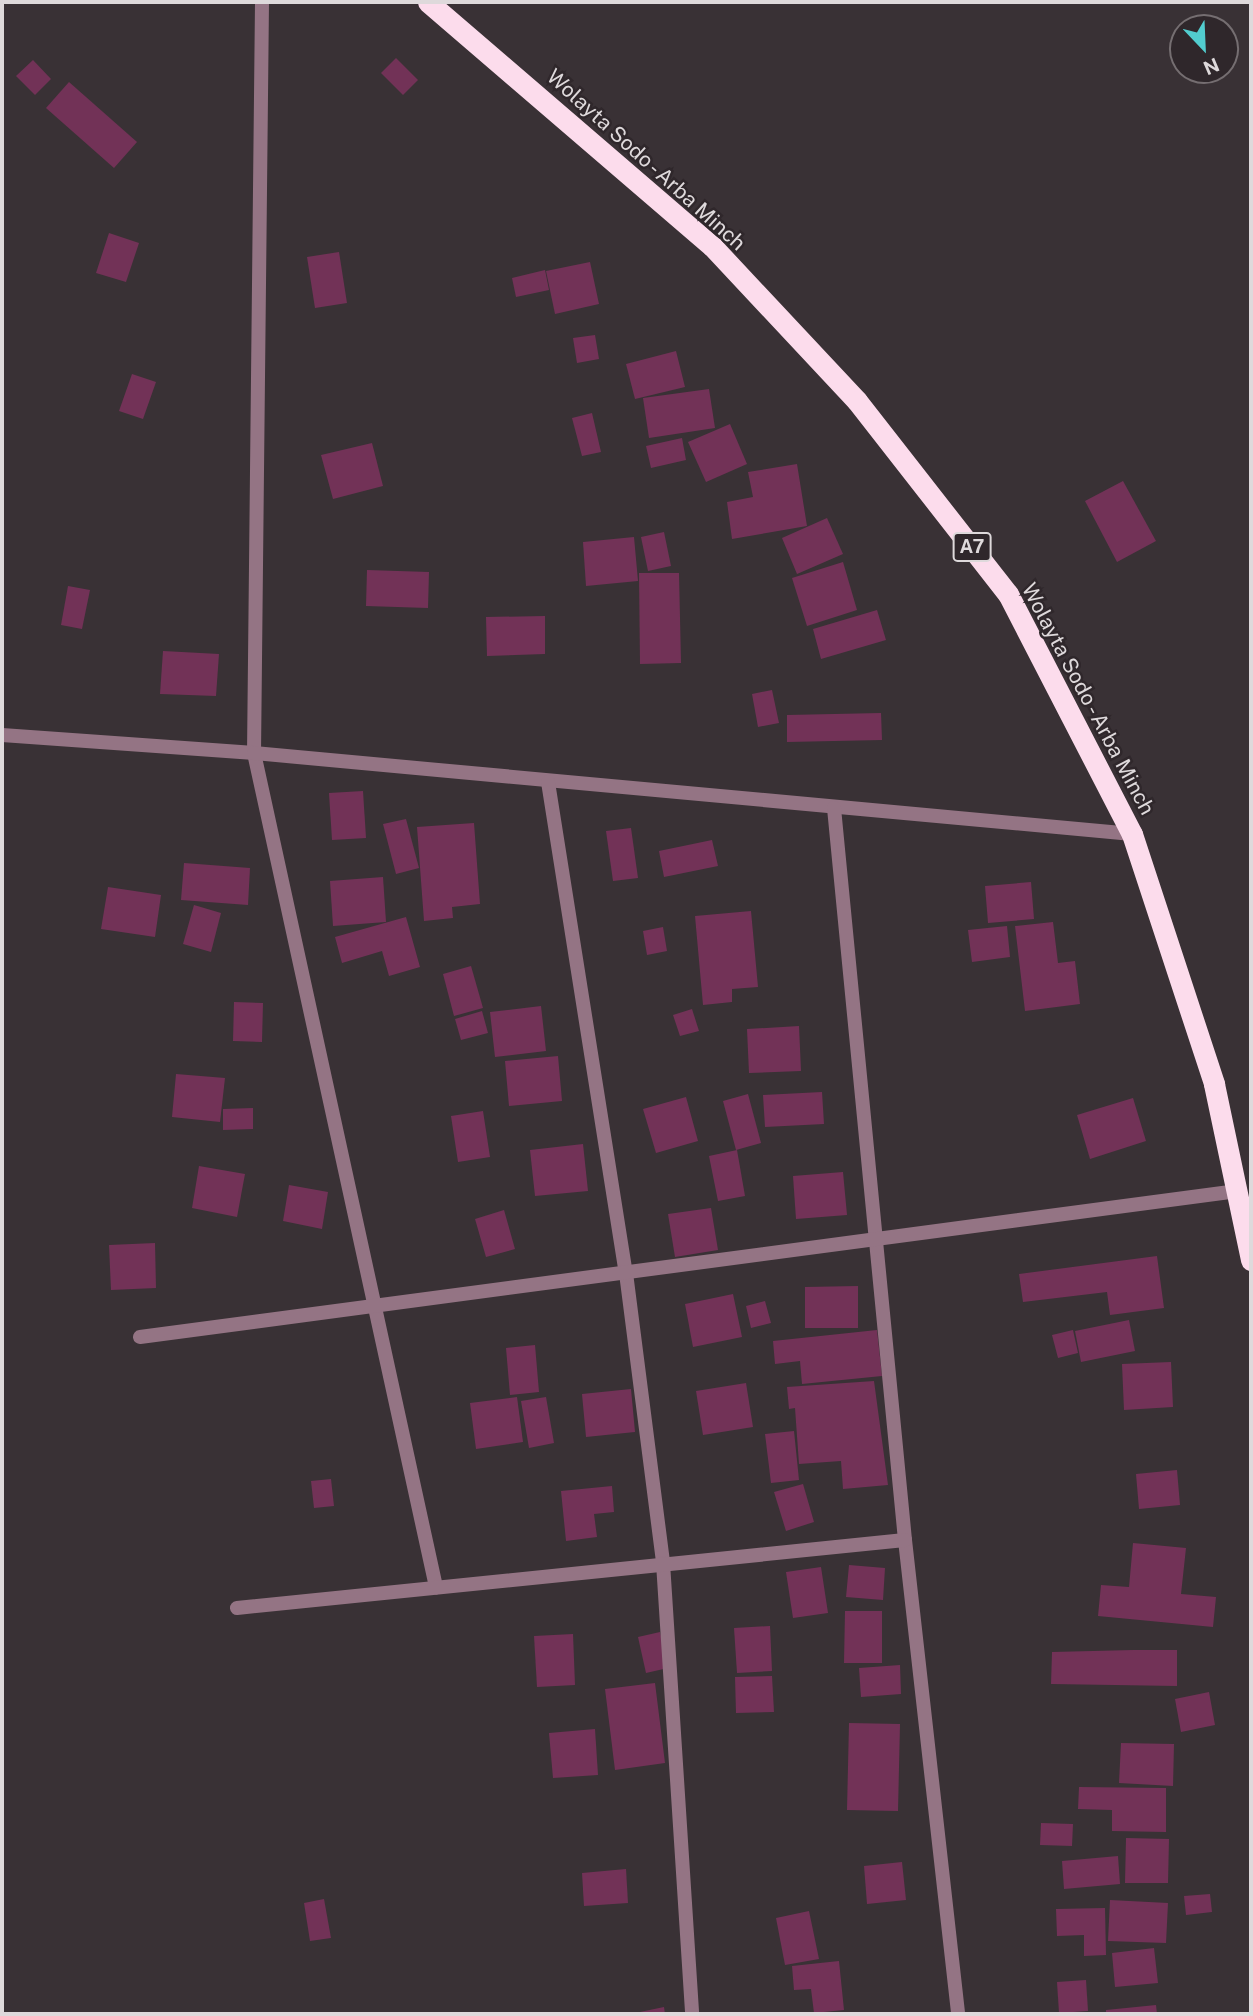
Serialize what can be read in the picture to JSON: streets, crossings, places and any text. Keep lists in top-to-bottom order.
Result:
{
  "streets": {
    "highway": ["Wolayta Sodo - Arba Minch", "A7"]
  },
  "north": "bottom right"
}
